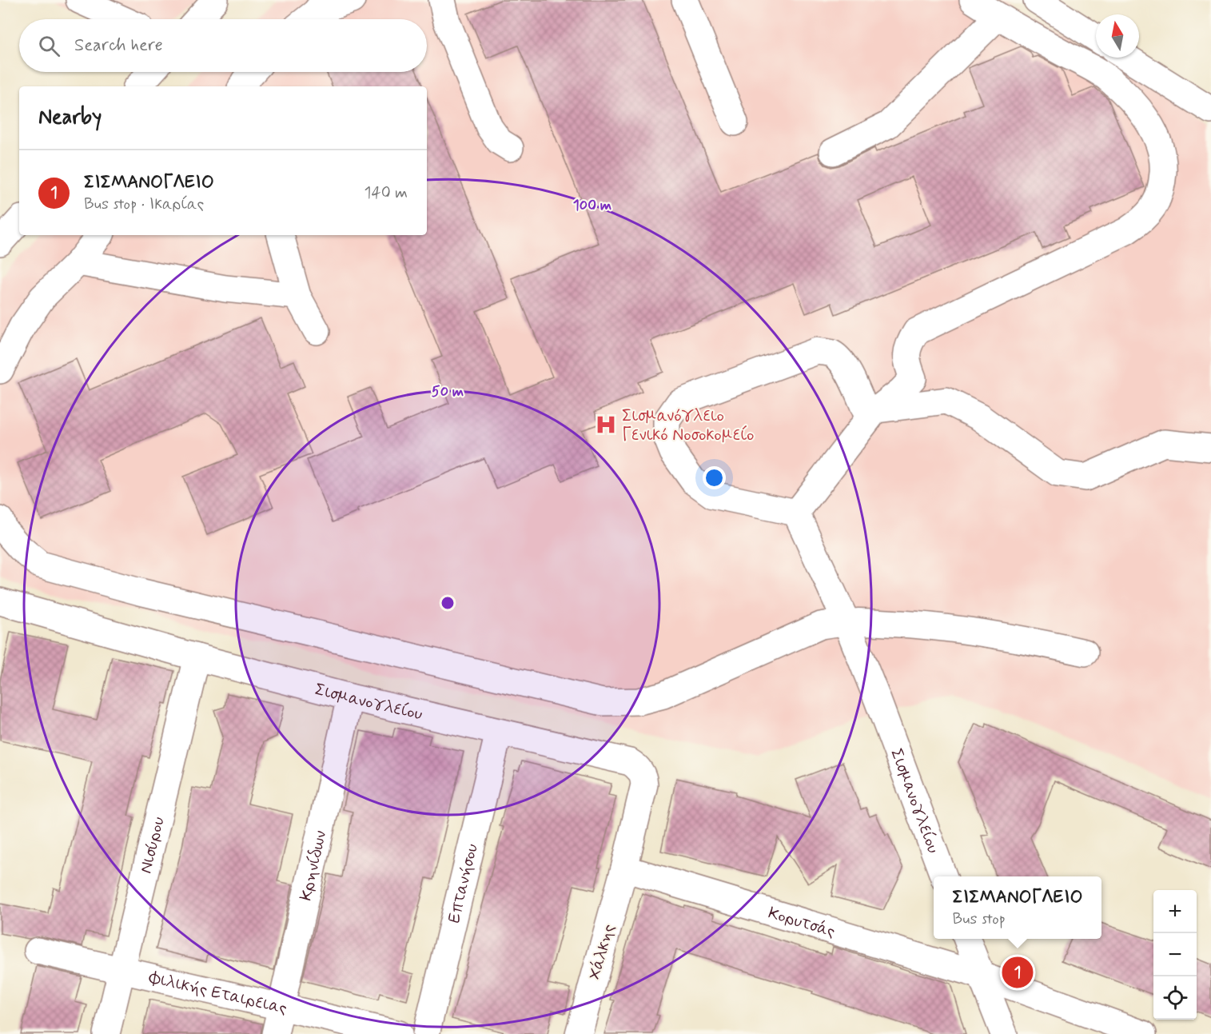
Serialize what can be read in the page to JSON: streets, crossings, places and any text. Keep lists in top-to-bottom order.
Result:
{
  "streets": {
    "street": [
      "Σισμανογλείου",
      "Νισύρου",
      "Κρηνίδων",
      "Επτανήσου",
      "Κορυτσάς",
      "Χάλκης",
      "Φιλικής Εταιρειας"
    ]
  },
  "crossings": [
    ["Σισμανογλείου", "Νισύρου"],
    ["Σισμανογλείου", "Κρηνίδων"],
    ["Σισμανογλείου", "Επτανήσου"],
    ["Σισμανογλείου", "Κορυτσάς"],
    ["Σισμανογλείου", "Χάλκης"],
    ["Νισύρου", "Φιλικής Εταιρειας"],
    ["Κρηνίδων", "Φιλικής Εταιρειας"],
    ["Κορυτσάς", "Χάλκης"]
  ],
  "places": {
    "hospital": ["Σισμανόγλειο Γενικό Νοσοκομείο"]
  },
  "north": "top",
  "page": {
    "search": "Search here",
    "heading": "Nearby",
    "list": [
      {
        "mark": "1",
        "name": "ΣΙΣΜΑΝΟΓΛΕΙΟ",
        "note": "Bus stop · Ικαρίας",
        "value": "140 m"
      }
    ],
    "popup": ["ΣΙΣΜΑΝΟΓΛΕΙΟ", "Bus stop"],
    "map_buttons": ["+", "−"],
    "pins": "1"
  },
  "rings": ["100 m", "50 m"]
}
